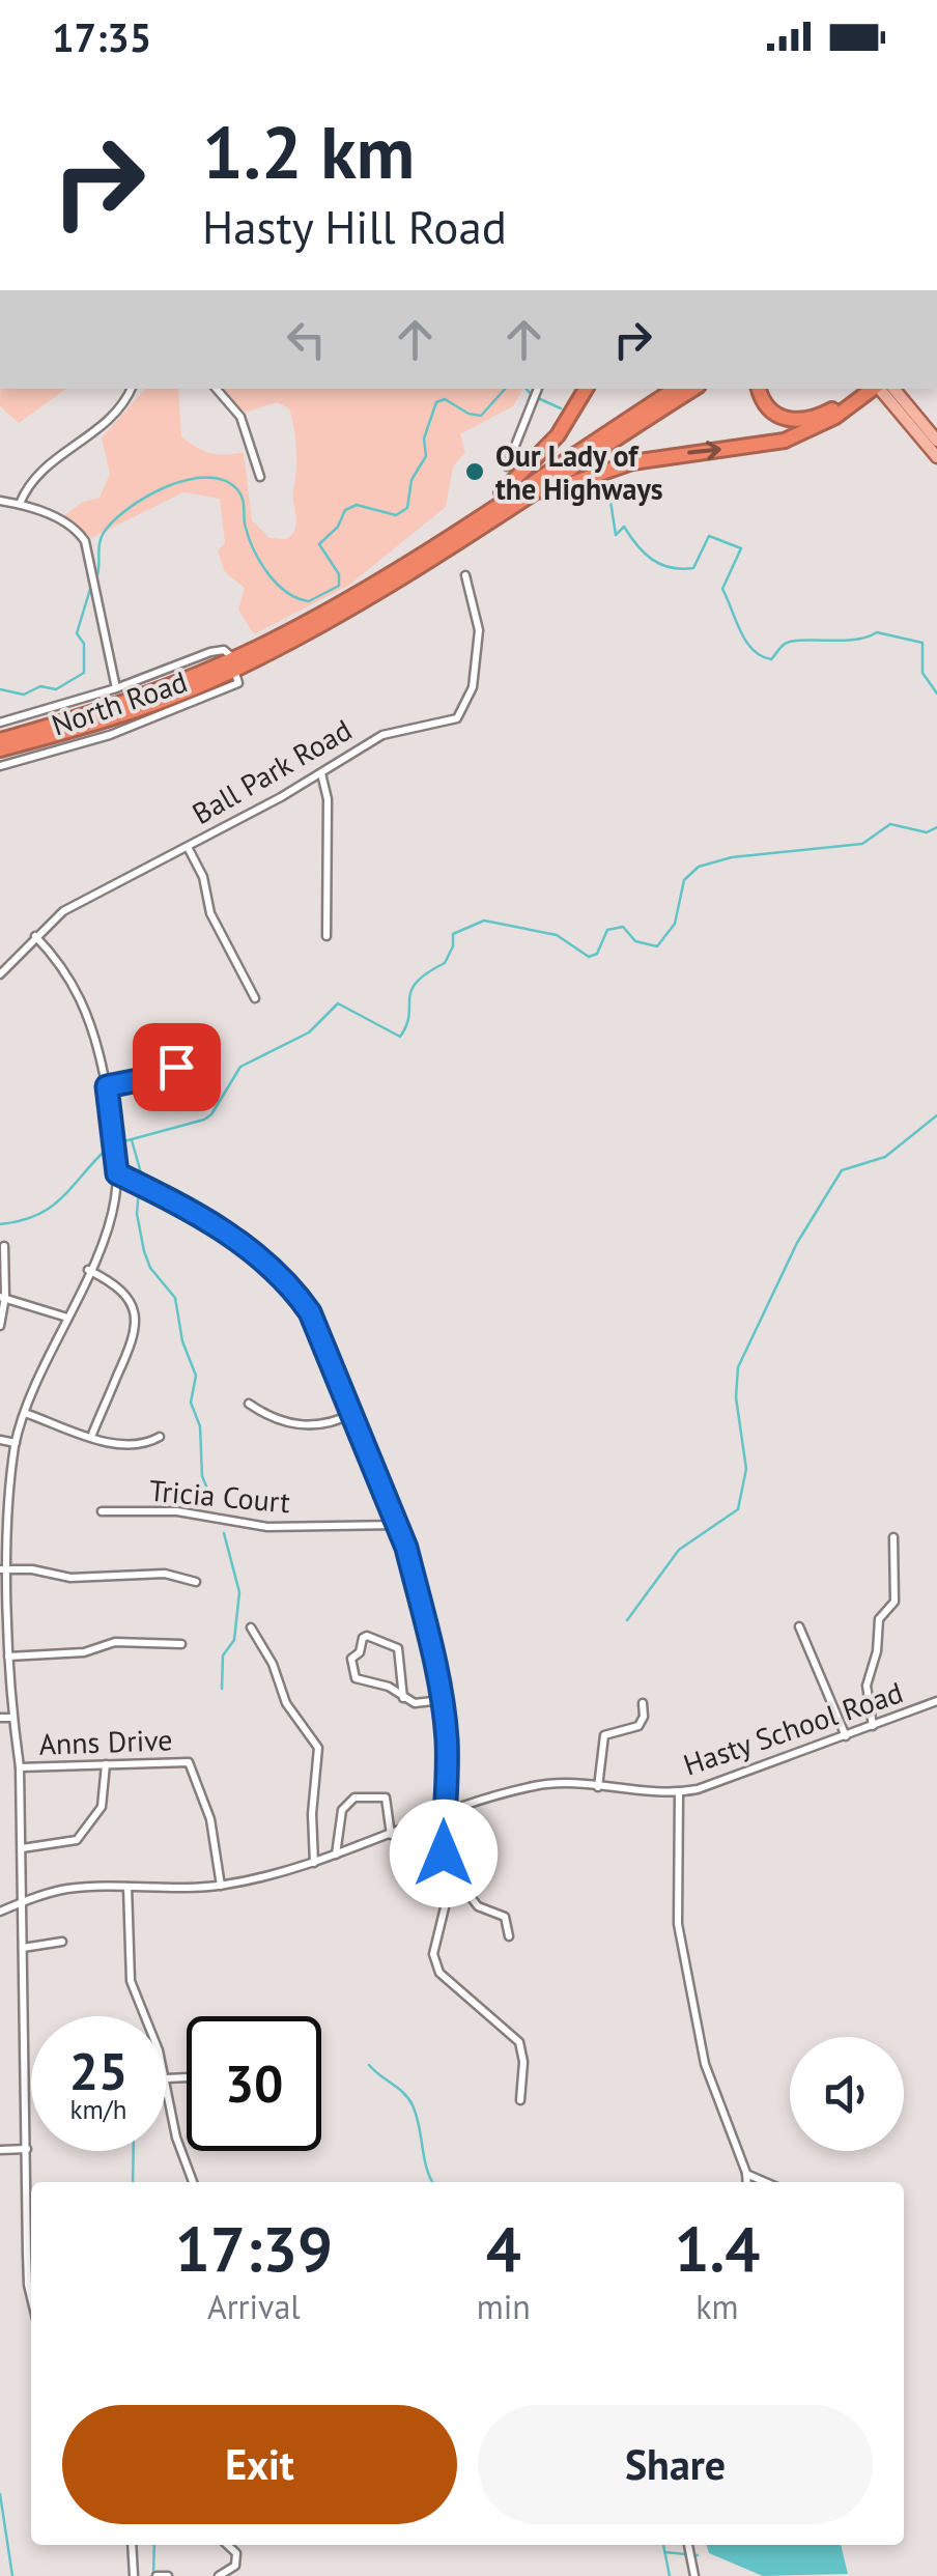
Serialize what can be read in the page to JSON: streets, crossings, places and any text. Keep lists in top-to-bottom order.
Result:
{
  "streets": {
    "street": [
      "North Road",
      "Ball Park Road",
      "Tricia Court",
      "Hasty School Road",
      "Anns Drive"
    ]
  },
  "crossings": [
    ["Hasty School Road", "Anns Drive"]
  ],
  "places": ["Our Lady of the Highways"],
  "page": {
    "status": "17:35",
    "turn": ["1.2 km", "Hasty Hill Road"],
    "speed": "25 km/h",
    "limit": "30",
    "eta": [
      "17:39",
      "Arrival",
      "4",
      "min",
      "1.4",
      "km"
    ],
    "buttons": ["Exit", "Share"]
  }
}
